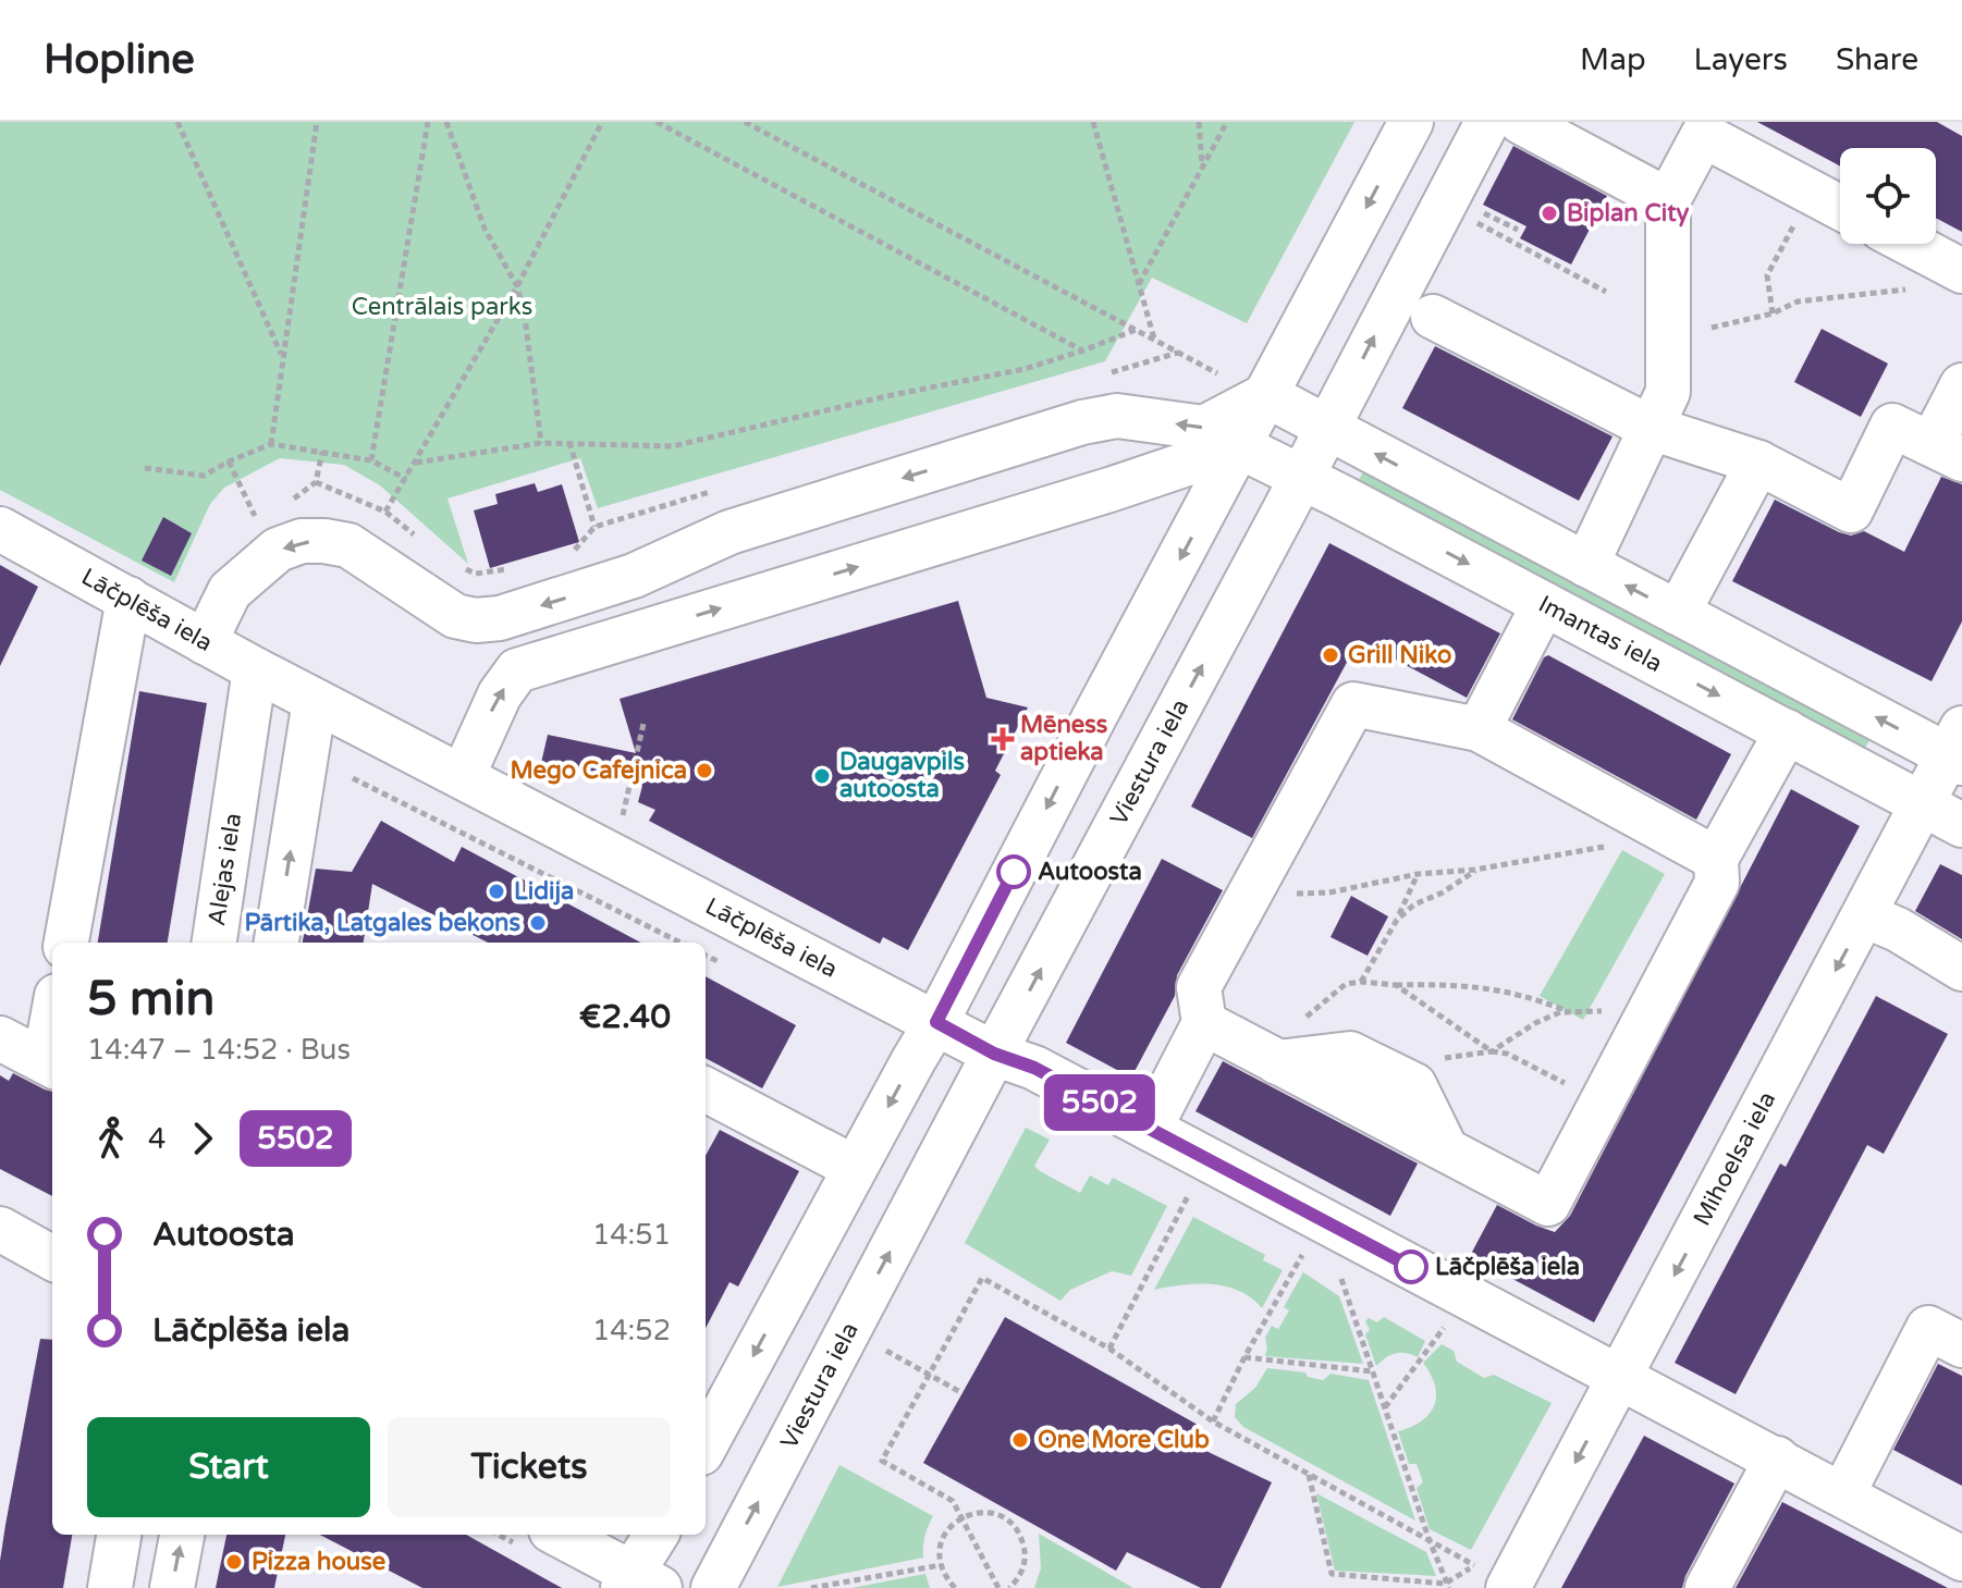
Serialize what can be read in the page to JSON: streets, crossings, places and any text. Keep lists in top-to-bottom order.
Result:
{
  "streets": {
    "street": [
      "Lāčplēša iela",
      "Imantas iela",
      "Viestura iela",
      "Alejas iela",
      "Mihoelsa iela"
    ]
  },
  "crossings": [
    ["Lāčplēša iela", "Viestura iela"],
    ["Lāčplēša iela", "Alejas iela"],
    ["Lāčplēša iela", "Mihoelsa iela"],
    ["Imantas iela", "Viestura iela"],
    ["Imantas iela", "Mihoelsa iela"]
  ],
  "parks": ["Centrālais parks"],
  "places": {
    "other": [
      "Biplan City",
      "Grill Niko",
      "Mego Cafejnica",
      "Daugavpils autoosta",
      "Autoosta",
      "Lidija",
      "Pārtika, Latgales bekons",
      "Lāčplēša iela",
      "One More Club",
      "Pizza house"
    ],
    "health": ["Mēness aptieka"]
  },
  "lines": ["bus line 5502"],
  "page": {
    "header": "Hopline",
    "nav": ["Map", "Layers", "Share"],
    "on_map": "5502",
    "heading": ["5 min", "14:47 – 14:52 · Bus", "€2.40"],
    "legs": ["4", "5502"],
    "list": [
      {
        "name": "Autoosta",
        "value": "14:51"
      },
      {
        "name": "Lāčplēša iela",
        "value": "14:52"
      }
    ],
    "buttons": ["Start", "Tickets"]
  }
}
